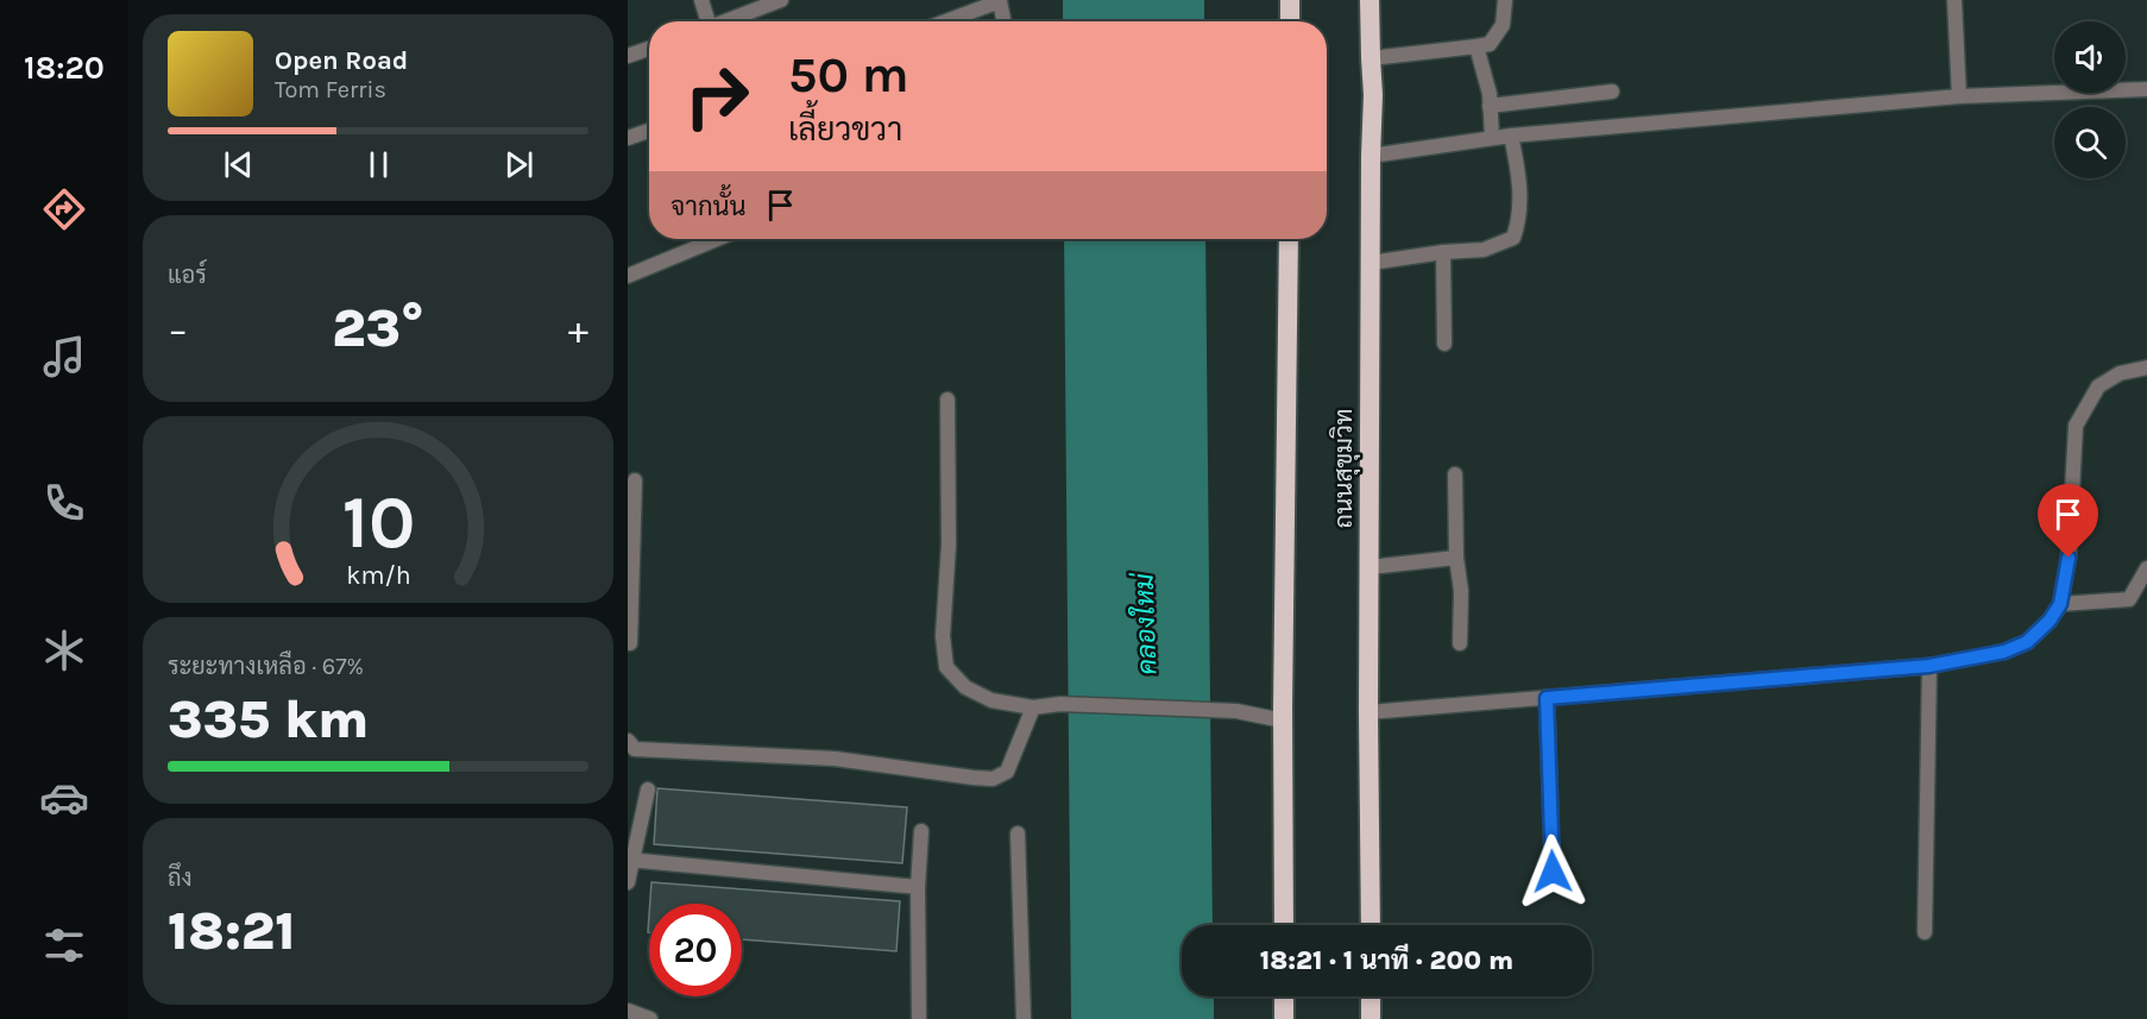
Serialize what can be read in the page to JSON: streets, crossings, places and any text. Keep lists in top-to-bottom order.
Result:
{
  "streets": {
    "highway": ["ถนนสุขุมวิท"]
  },
  "water": ["คลองใหม่"],
  "page": {
    "tabs": "18:20",
    "turn": ["50 m", "เลี้ยวขวา"],
    "song": ["Open Road", "Tom Ferris"],
    "then": "จากนั้น",
    "tile": [
      "แอร์",
      ["ระยะทางเหลือ · 67%", "335 km"],
      ["ถึง", "18:21"]
    ],
    "heat": ["−", "23°", "+"],
    "limit": "20",
    "trip": "18:21 · 1 นาที · 200 m",
    "gauge": ["10", "km/h"]
  }
}
